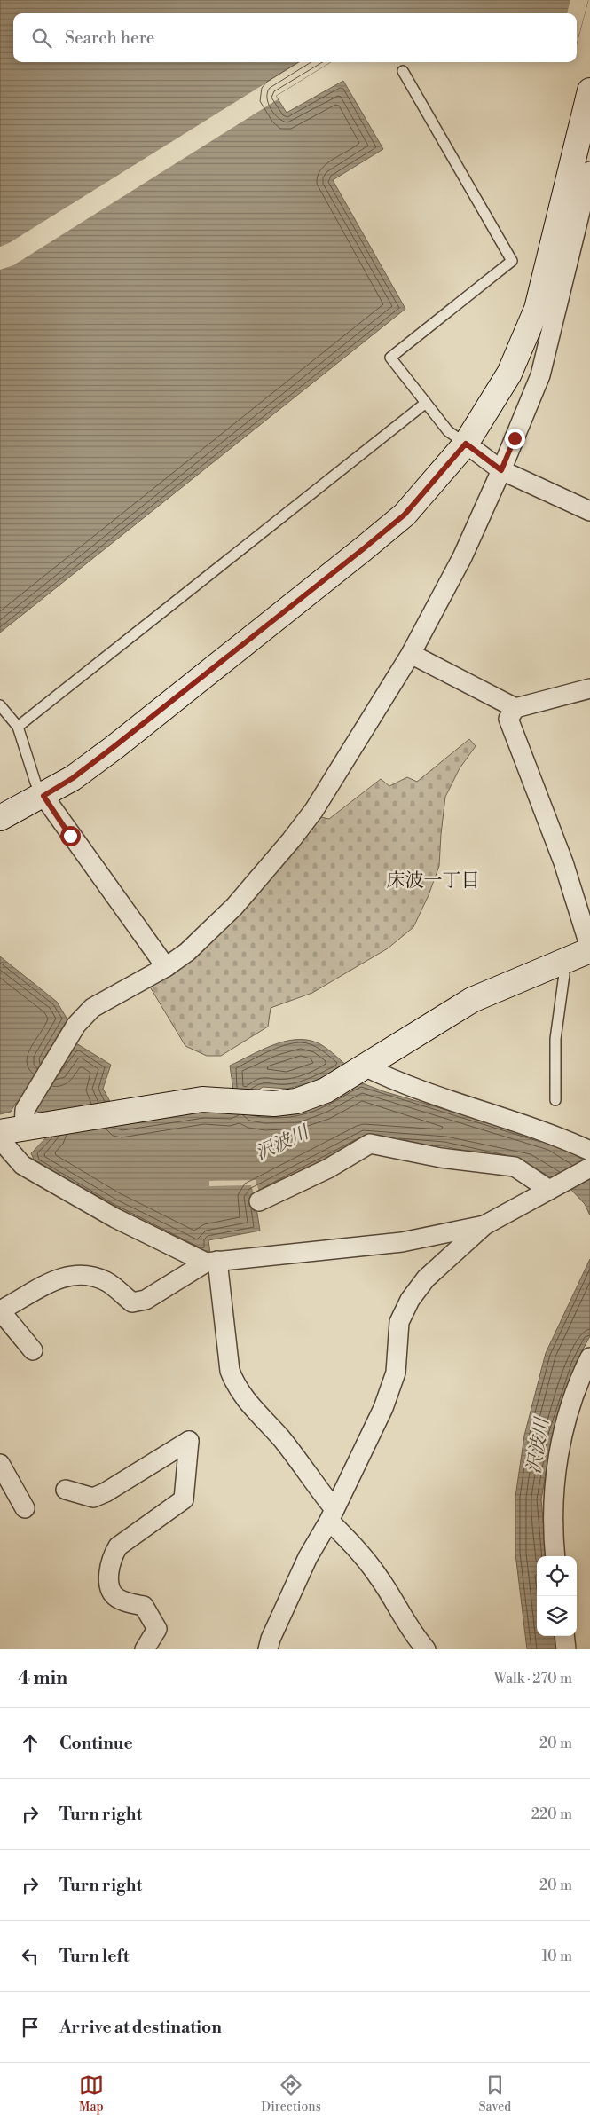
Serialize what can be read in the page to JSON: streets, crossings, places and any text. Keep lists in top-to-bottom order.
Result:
{
  "districts": ["床波一丁目"],
  "water": ["沢波川"],
  "page": {
    "search": "Search here",
    "heading": ["4 min", "Walk · 270 m"],
    "list": [
      ["Continue", "20 m"],
      ["Turn right", "220 m"],
      ["Turn right", "20 m"],
      ["Turn left", "10 m"],
      "Arrive at destination"
    ],
    "nav": ["Map", "Directions", "Saved"]
  }
}
